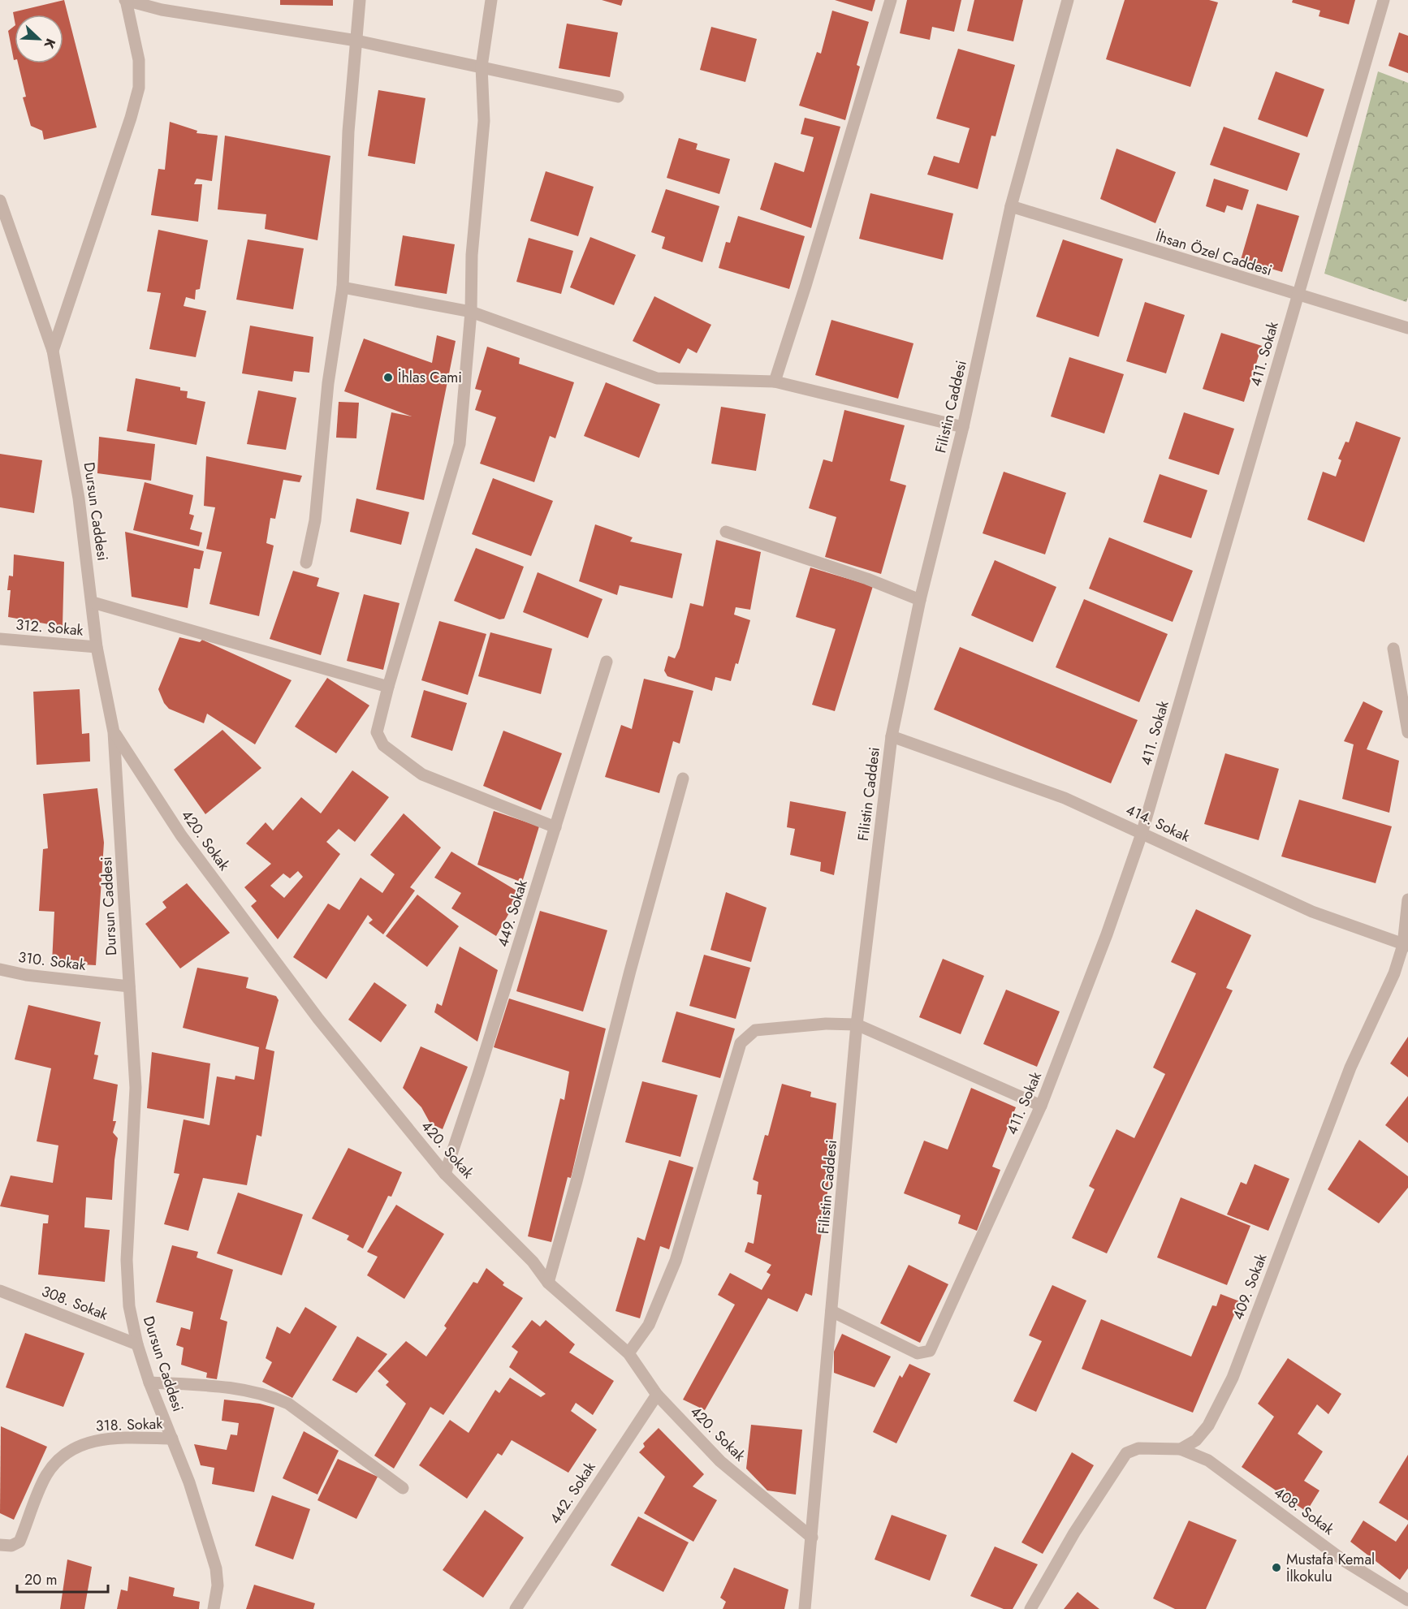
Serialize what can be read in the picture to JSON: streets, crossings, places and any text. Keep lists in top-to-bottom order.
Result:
{
  "streets": {
    "street": [
      "İhsan Özel Caddesi",
      "411. Sokak",
      "Filistin Caddesi",
      "Dursun Caddesi",
      "312. Sokak",
      "414. Sokak",
      "420. Sokak",
      "449. Sokak",
      "310. Sokak",
      "409. Sokak",
      "308. Sokak",
      "318. Sokak",
      "442. Sokak",
      "408. Sokak"
    ]
  },
  "crossings": [
    ["İhsan Özel Caddesi", "411. Sokak"],
    ["İhsan Özel Caddesi", "Filistin Caddesi"],
    ["411. Sokak", "Filistin Caddesi"],
    ["411. Sokak", "414. Sokak"],
    ["Filistin Caddesi", "414. Sokak"],
    ["Filistin Caddesi", "420. Sokak"],
    ["Dursun Caddesi", "312. Sokak"],
    ["Dursun Caddesi", "420. Sokak"],
    ["Dursun Caddesi", "310. Sokak"],
    ["Dursun Caddesi", "308. Sokak"],
    ["Dursun Caddesi", "318. Sokak"],
    ["414. Sokak", "409. Sokak"],
    ["420. Sokak", "449. Sokak"],
    ["420. Sokak", "442. Sokak"],
    ["409. Sokak", "408. Sokak"]
  ],
  "places": ["İhlas Cami", "Mustafa Kemal İlkokulu"],
  "scale_bar": "20 m",
  "north": "bottom right"
}
